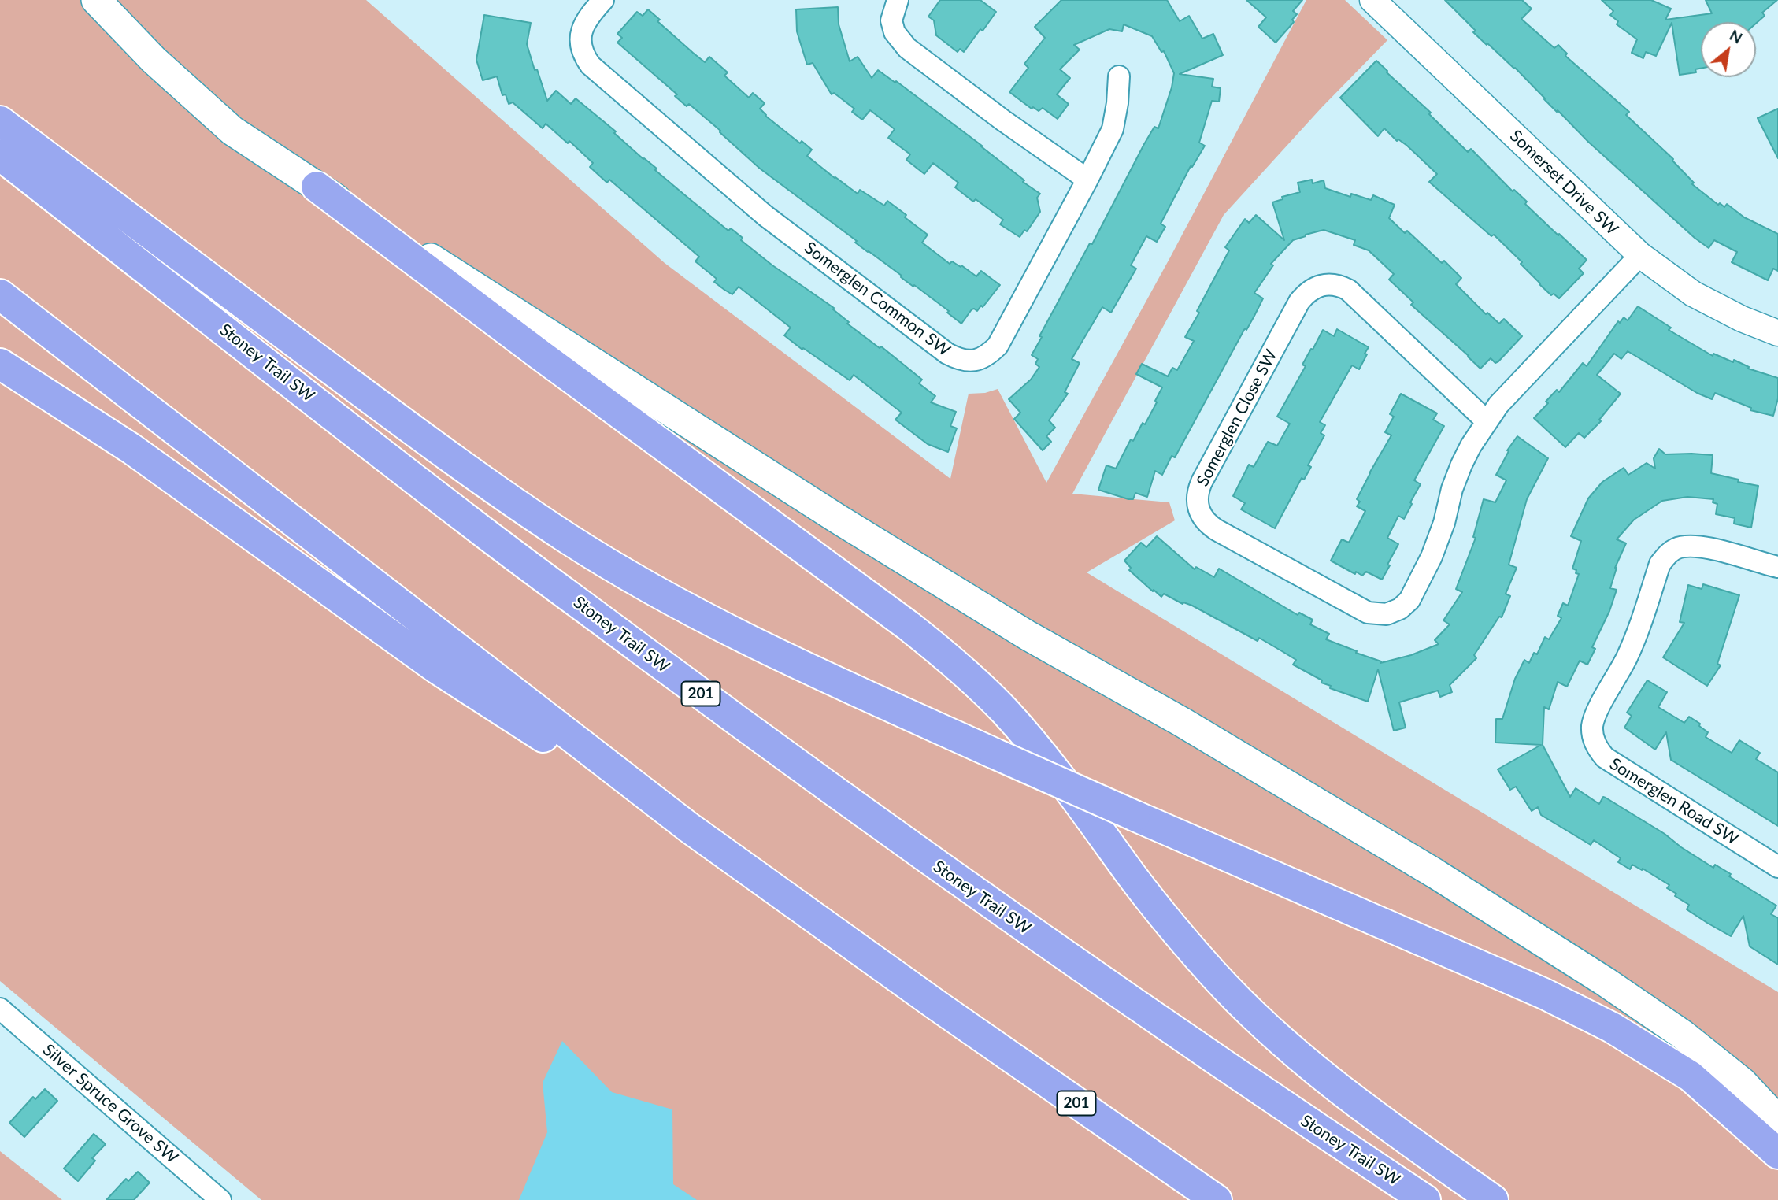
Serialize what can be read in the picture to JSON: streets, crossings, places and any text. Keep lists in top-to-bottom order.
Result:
{
  "streets": {
    "highway": ["Stoney Trail SW", "201"],
    "street": [
      "Somerset Drive SW",
      "Somerglen Common SW",
      "Somerglen Close SW",
      "Somerglen Road SW",
      "Silver Spruce Grove SW"
    ]
  },
  "crossings": [
    ["Somerset Drive SW", "Somerglen Close SW"]
  ],
  "north": "top right"
}
